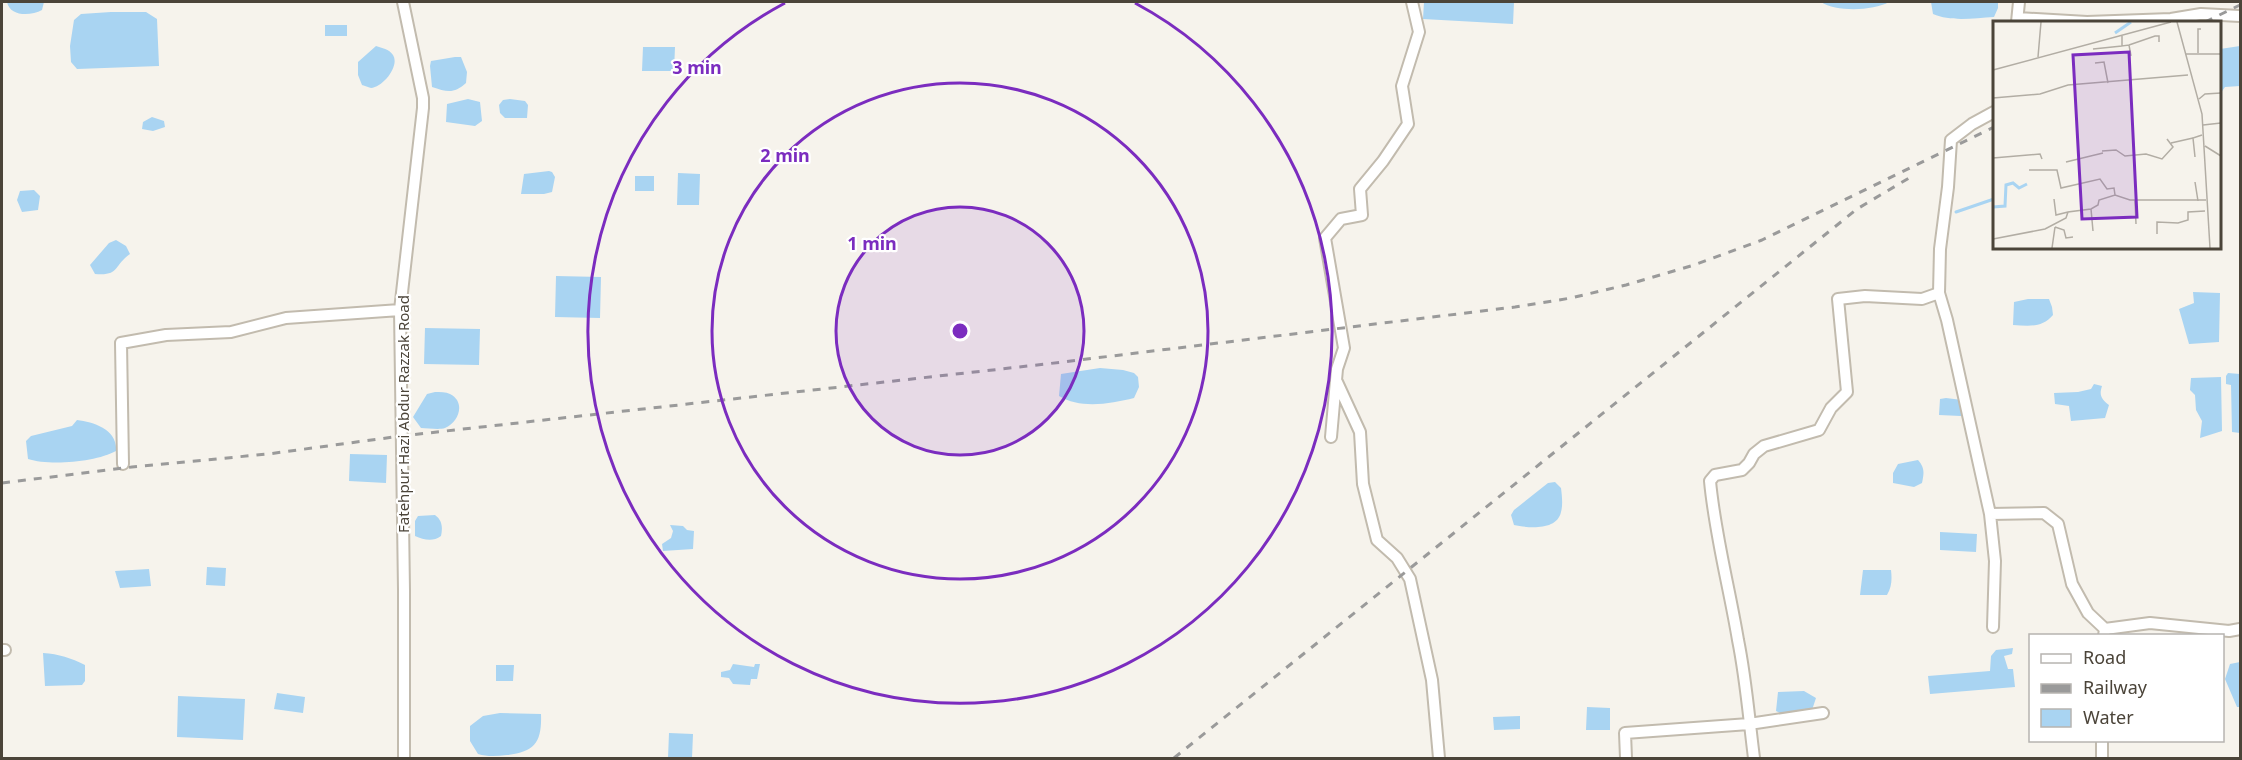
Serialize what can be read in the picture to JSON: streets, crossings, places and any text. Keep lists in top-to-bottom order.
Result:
{
  "streets": {
    "street": ["Fatehpur Hazi Abdur Razzak Road"]
  },
  "legend": ["Road", "Railway", "Water"],
  "rings": ["3 min", "2 min", "1 min"]
}
